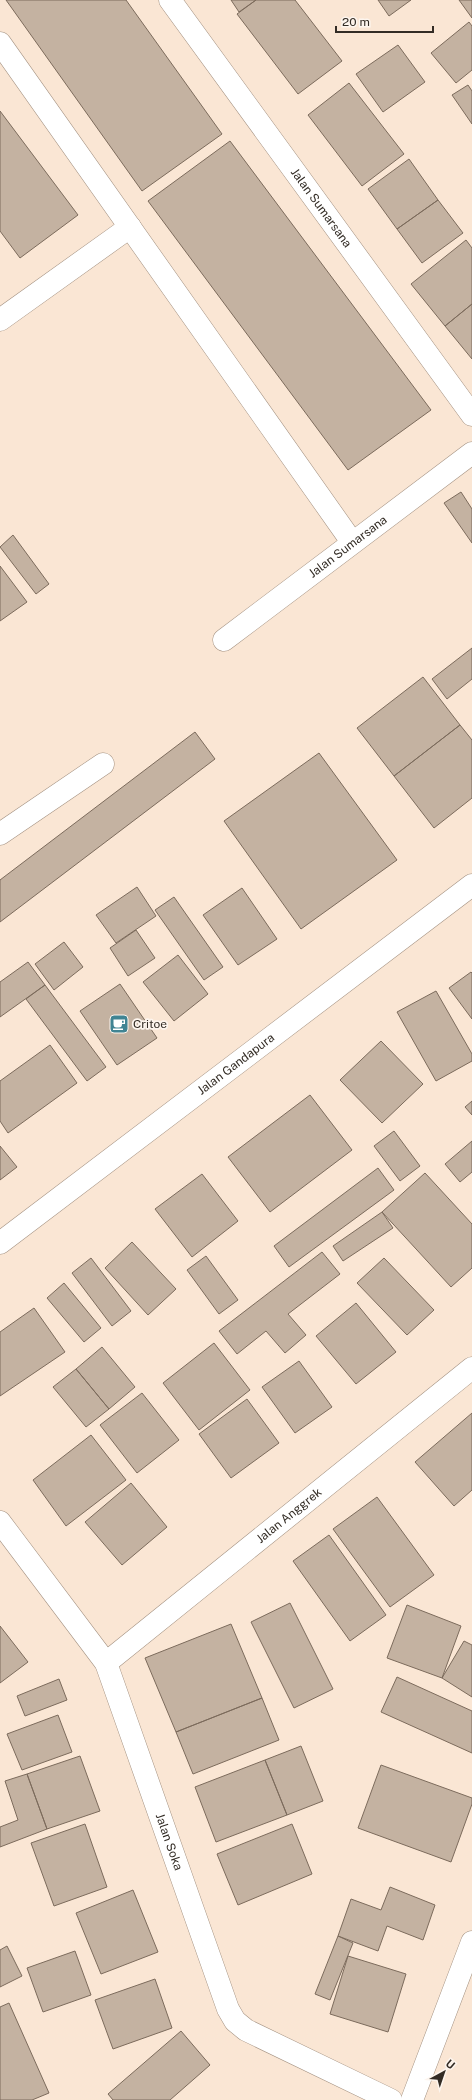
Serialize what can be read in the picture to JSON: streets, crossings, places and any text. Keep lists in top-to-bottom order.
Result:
{
  "streets": {
    "street": [
      "Jalan Sumarsana",
      "Jalan Gandapura",
      "Jalan Anggrek",
      "Jalan Soka"
    ]
  },
  "crossings": [
    ["Jalan Anggrek", "Jalan Soka"]
  ],
  "places": {
    "cafe": ["Critoe"]
  },
  "scale_bar": "20 m",
  "north": "top right"
}
